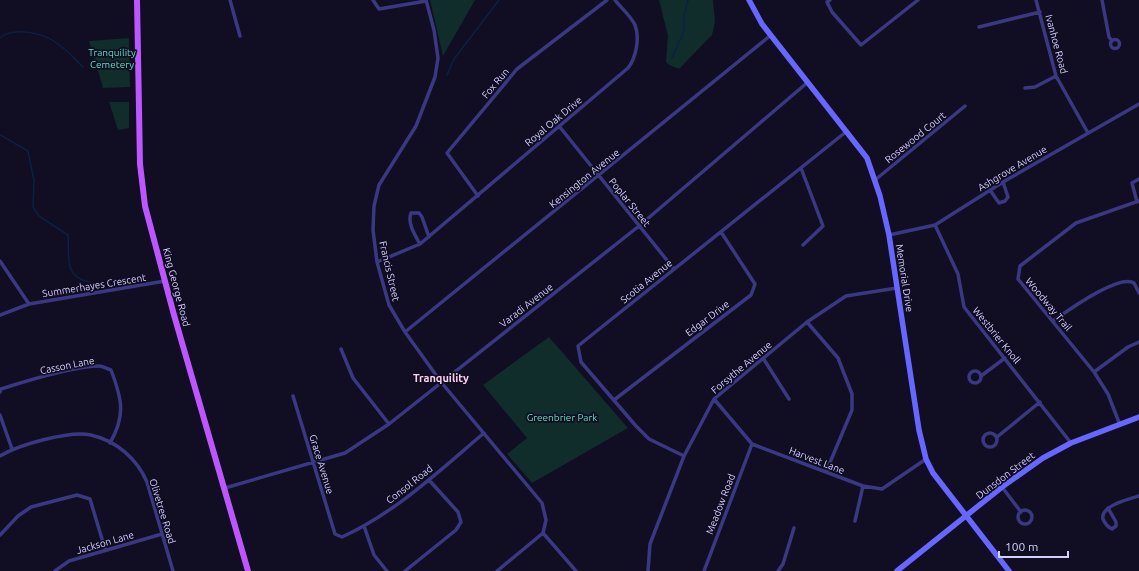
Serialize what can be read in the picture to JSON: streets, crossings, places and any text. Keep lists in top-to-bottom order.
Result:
{
  "streets": {
    "main road": ["Memorial Drive", "King George Road", "Dunsdon Street"],
    "street": [
      "Ivanhoe Road",
      "Fox Run",
      "Royal Oak Drive",
      "Rosewood Court",
      "Ashgrove Avenue",
      "Kensington Avenue",
      "Poplar Street",
      "Francis Street",
      "Scotia Avenue",
      "Summerhayes Crescent",
      "Woodway Trail",
      "Varadi Avenue",
      "Edgar Drive",
      "Westbrier Knoll",
      "Casson Lane",
      "Forsythe Avenue",
      "Harvest Lane",
      "Grace Avenue",
      "Consol Road",
      "Meadow Road",
      "Olivetree Road",
      "Jackson Lane"
    ]
  },
  "crossings": [
    ["Ivanhoe Road", "Ashgrove Avenue"],
    ["Fox Run", "Royal Oak Drive"],
    ["Royal Oak Drive", "Poplar Street"],
    ["Royal Oak Drive", "Francis Street"],
    ["Rosewood Court", "Memorial Drive"],
    ["Ashgrove Avenue", "Memorial Drive"],
    ["Ashgrove Avenue", "Westbrier Knoll"],
    ["Kensington Avenue", "Poplar Street"],
    ["Kensington Avenue", "Francis Street"],
    ["Kensington Avenue", "Memorial Drive"],
    ["Poplar Street", "Scotia Avenue"],
    ["Poplar Street", "Varadi Avenue"],
    ["Francis Street", "Varadi Avenue"],
    ["Francis Street", "Consol Road"],
    ["Memorial Drive", "Scotia Avenue"],
    ["Memorial Drive", "Varadi Avenue"],
    ["Memorial Drive", "Forsythe Avenue"],
    ["Memorial Drive", "Harvest Lane"],
    ["Memorial Drive", "Dunsdon Street"],
    ["Scotia Avenue", "Edgar Drive"],
    ["Scotia Avenue", "Forsythe Avenue"],
    ["Summerhayes Crescent", "King George Road"],
    ["King George Road", "Varadi Avenue"],
    ["Woodway Trail", "Dunsdon Street"],
    ["Varadi Avenue", "Grace Avenue"],
    ["Westbrier Knoll", "Dunsdon Street"],
    ["Casson Lane", "Olivetree Road"],
    ["Forsythe Avenue", "Harvest Lane"],
    ["Harvest Lane", "Meadow Road"],
    ["Grace Avenue", "Consol Road"],
    ["Olivetree Road", "Jackson Lane"]
  ],
  "districts": ["Tranquility"],
  "parks": ["Tranquility Cemetery", "Greenbrier Park"],
  "scale_bar": "100 m"
}
